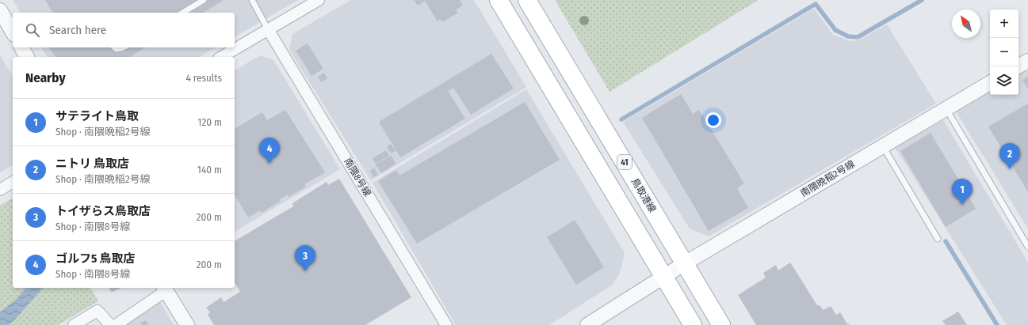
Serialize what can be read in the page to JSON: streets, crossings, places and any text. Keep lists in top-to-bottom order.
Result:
{
  "streets": {
    "main road": ["41", "鳥取港線"],
    "street": ["南隈8号線", "南隈晩稲2号線"]
  },
  "crossings": [
    ["南隈晩稲2号線", "鳥取港線"]
  ],
  "north": "top left",
  "page": {
    "map_buttons": ["+", "−"],
    "search": "Search here",
    "heading": ["Nearby", "4 results"],
    "list": [
      {
        "mark": "1",
        "name": "サテライト鳥取",
        "note": "Shop · 南隈晩稲2号線",
        "value": "120 m"
      },
      {
        "mark": "2",
        "name": "ニトリ 鳥取店",
        "note": "Shop · 南隈晩稲2号線",
        "value": "140 m"
      },
      {
        "mark": "3",
        "name": "トイザらス鳥取店",
        "note": "Shop · 南隈8号線",
        "value": "200 m"
      },
      {
        "mark": "4",
        "name": "ゴルフ5 鳥取店",
        "note": "Shop · 南隈8号線",
        "value": "200 m"
      }
    ],
    "pins": [
      "4",
      "2",
      "1",
      "3"
    ]
  }
}
